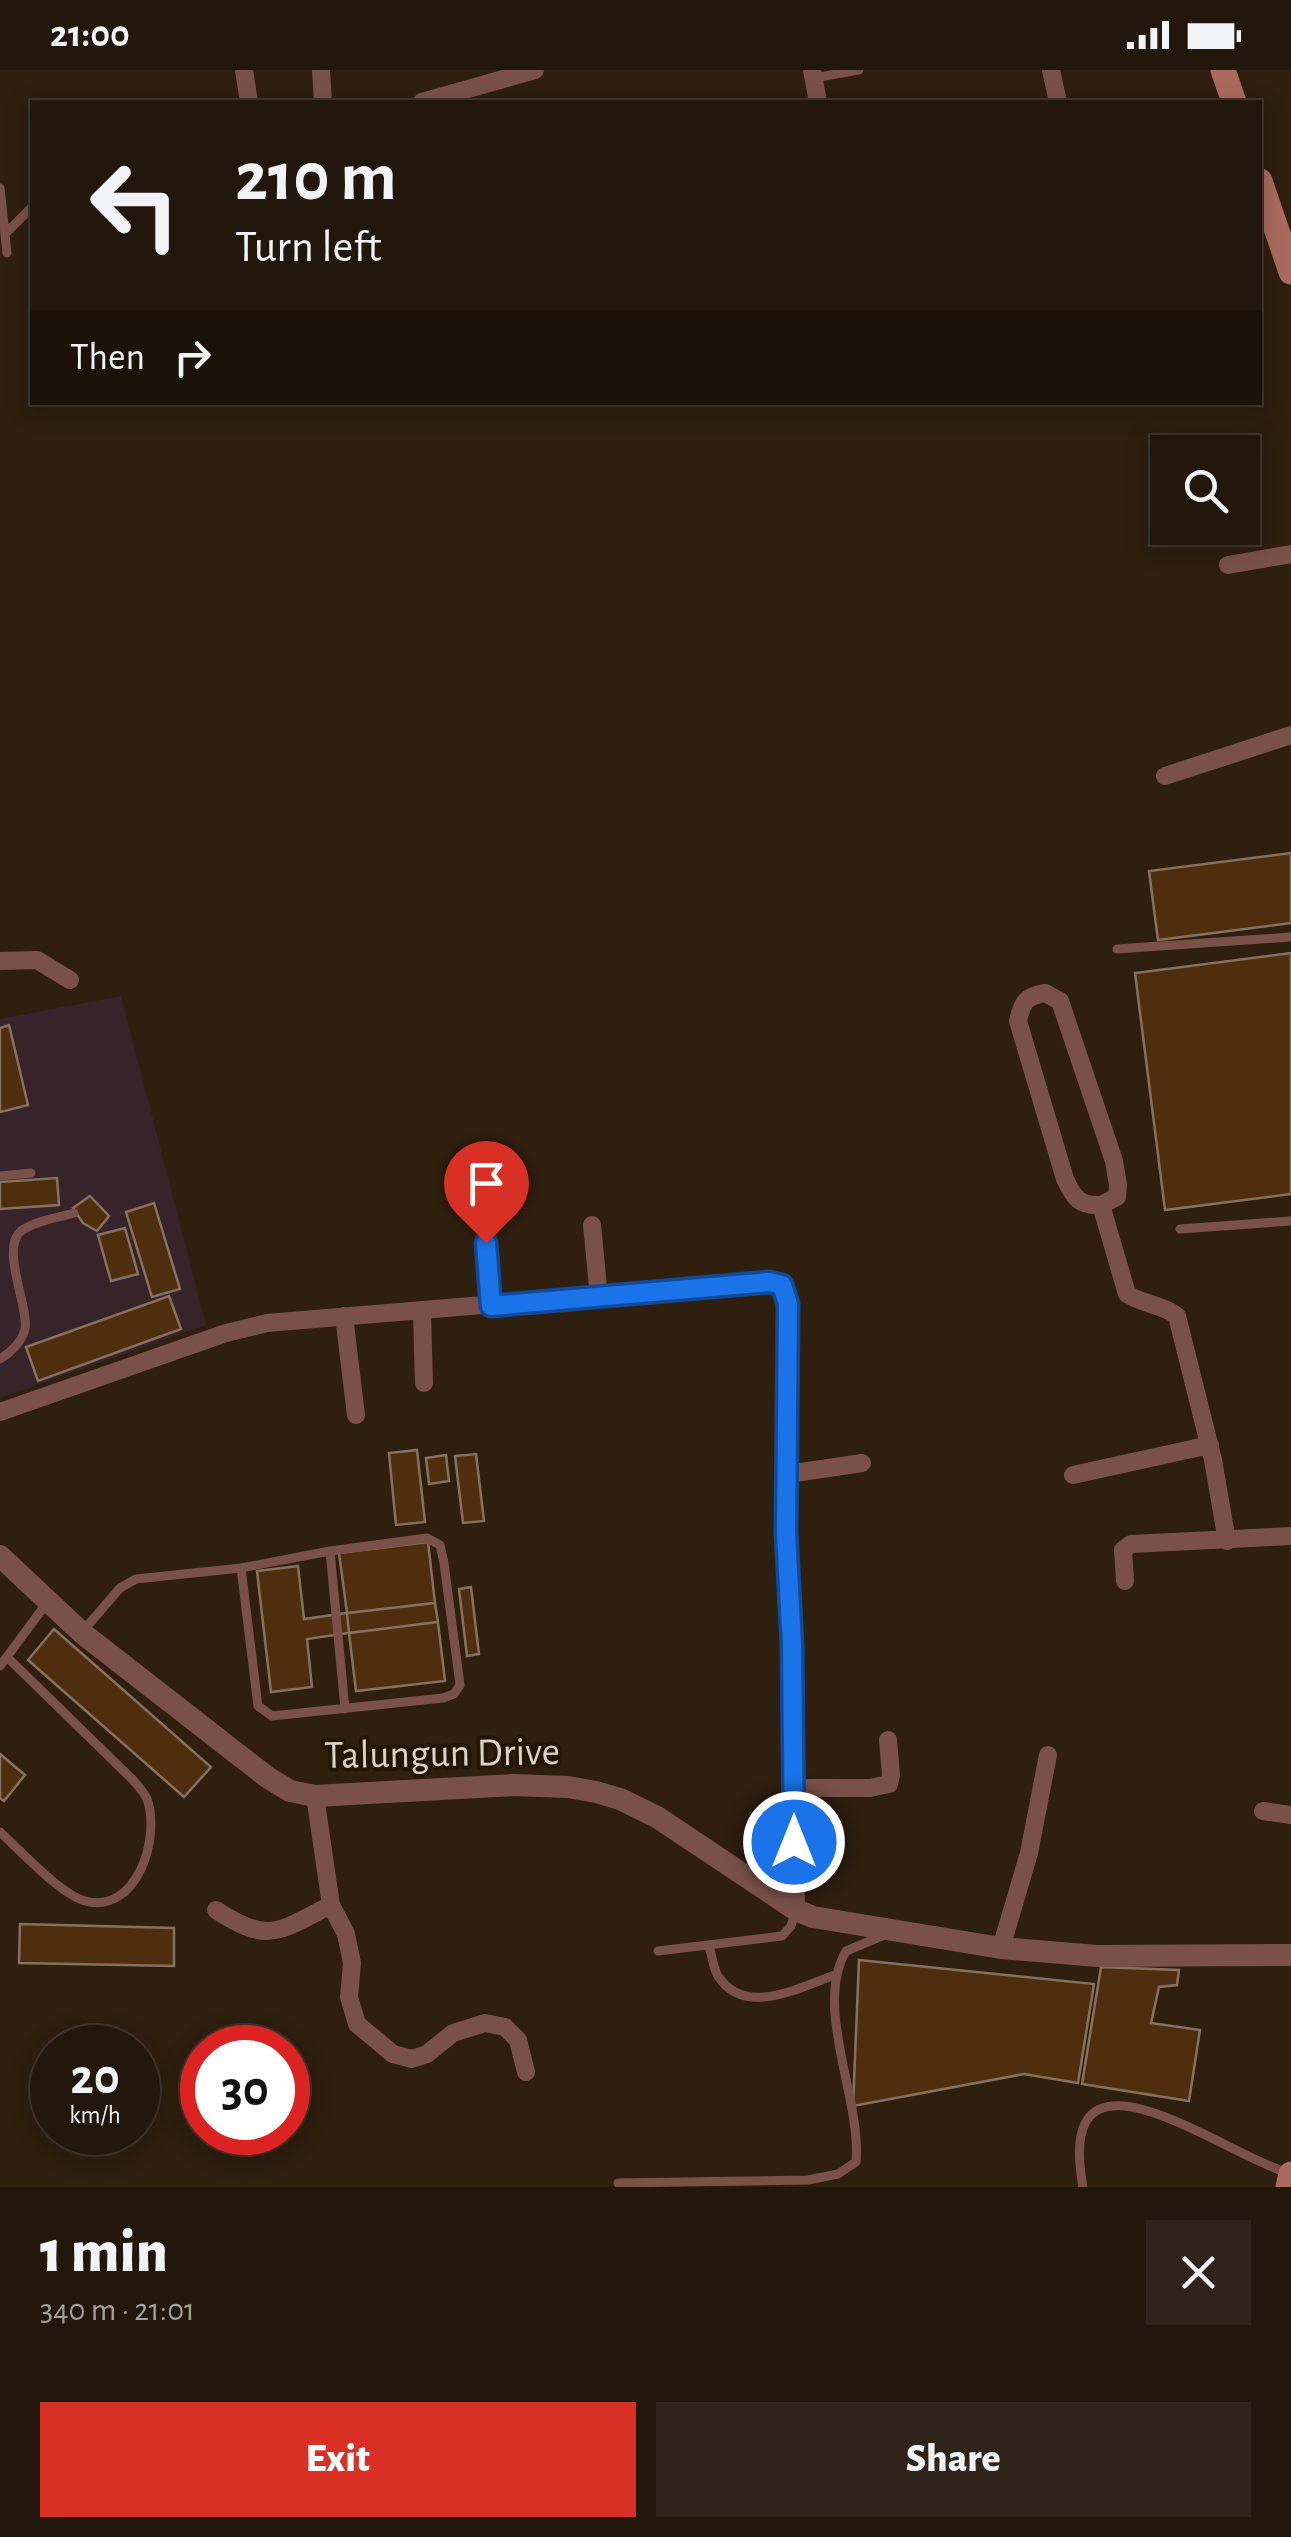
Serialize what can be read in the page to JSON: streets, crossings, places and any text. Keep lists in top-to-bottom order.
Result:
{
  "streets": {
    "street": ["Talungun Drive"]
  },
  "page": {
    "status": "21:00",
    "turn": ["210 m", "Turn left"],
    "then": "Then",
    "speed": "20 km/h",
    "limit": "30",
    "heading": ["1 min", "340 m · 21:01"],
    "buttons": ["Exit", "Share"]
  }
}
